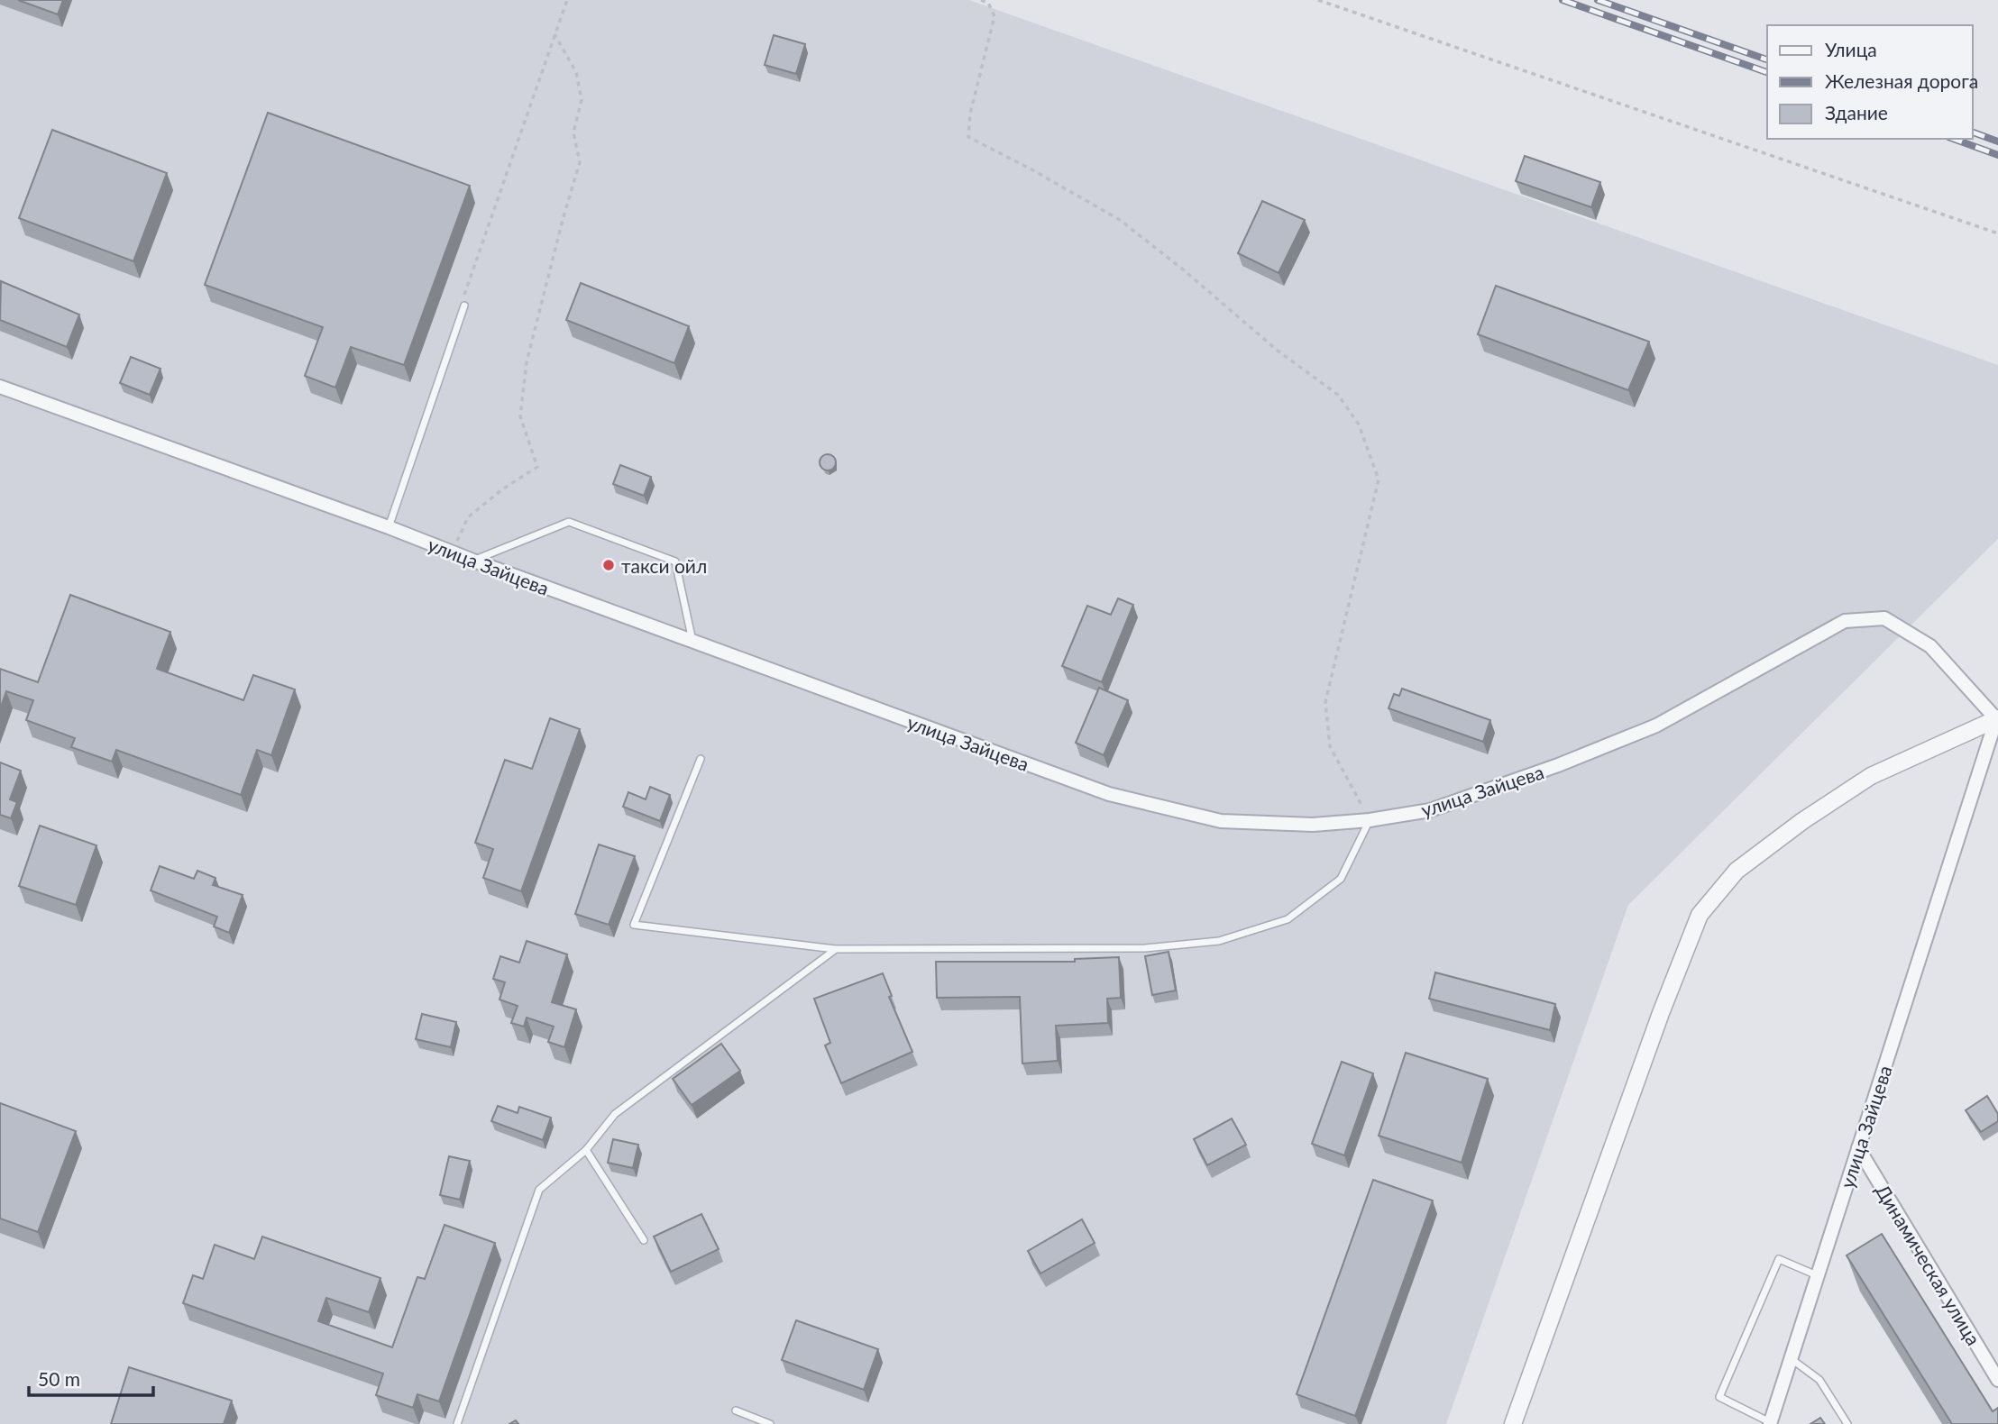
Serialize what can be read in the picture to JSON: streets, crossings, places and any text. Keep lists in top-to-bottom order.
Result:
{
  "streets": {
    "street": ["улица Зайцева", "Динамическая улица"]
  },
  "crossings": [
    ["улица Зайцева", "Динамическая улица"]
  ],
  "places": ["такси ойл"],
  "legend": ["Улица", "Железная дорога", "Здание"],
  "scale_bar": "50 m"
}
